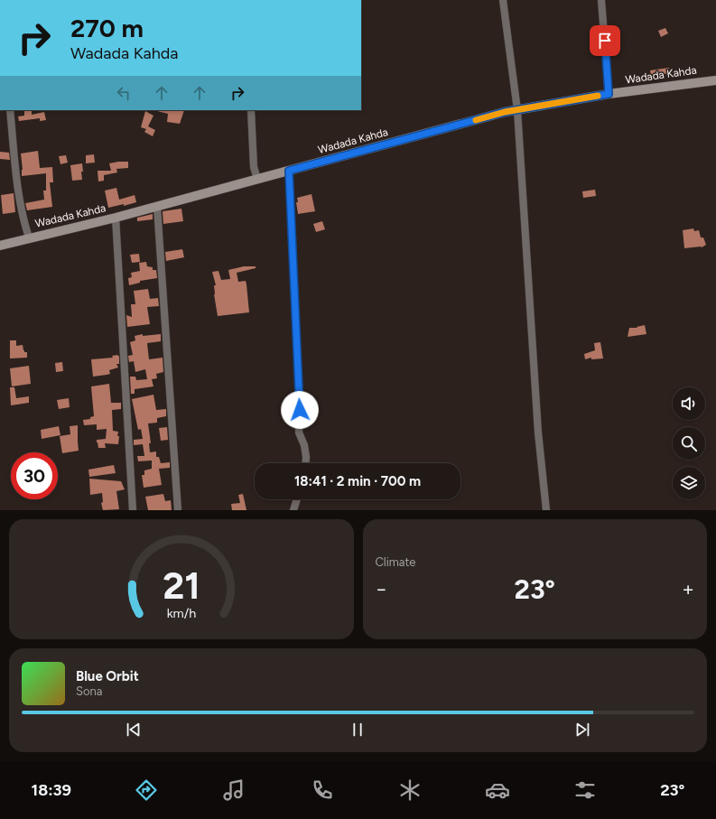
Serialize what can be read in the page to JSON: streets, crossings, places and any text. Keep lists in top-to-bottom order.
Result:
{
  "streets": {
    "main road": ["Wadada Kahda"]
  },
  "page": {
    "turn": ["270 m", "Wadada Kahda"],
    "limit": "30",
    "trip": "18:41 · 2 min · 700 m",
    "tile": "Climate",
    "heat": ["−", "23°", "+"],
    "song": ["Blue Orbit", "Sona"],
    "tabs": ["18:39", "23°"],
    "gauge": ["21", "km/h"]
  }
}
